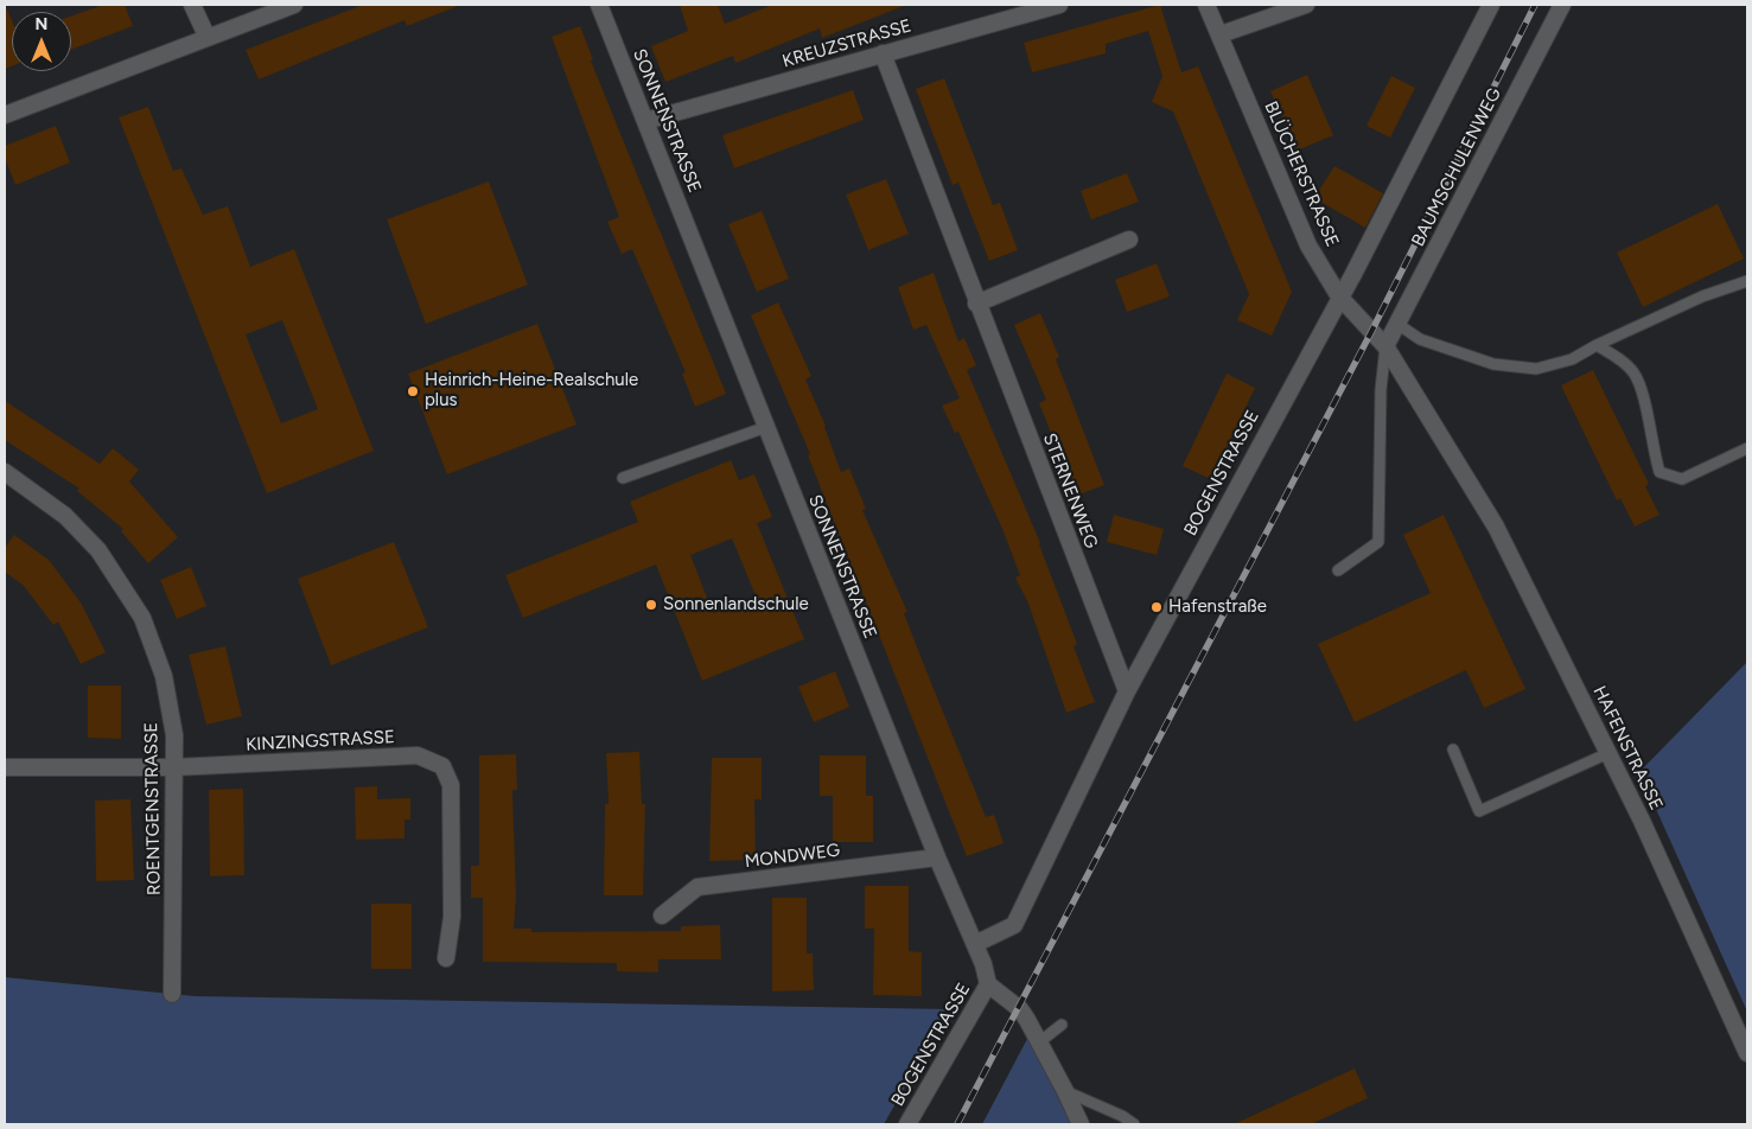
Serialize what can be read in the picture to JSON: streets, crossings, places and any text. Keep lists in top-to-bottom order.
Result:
{
  "streets": {
    "street": [
      "KREUZSTRASSE",
      "SONNENSTRASSE",
      "BAUMSCHULENWEG",
      "BLÜCHERSTRASSE",
      "BOGENSTRASSE",
      "STERNENWEG",
      "KINZINGSTRASSE",
      "HAFENSTRASSE",
      "ROENTGENSTRASSE",
      "MONDWEG"
    ]
  },
  "crossings": [
    ["KREUZSTRASSE", "SONNENSTRASSE"],
    ["KREUZSTRASSE", "STERNENWEG"],
    ["SONNENSTRASSE", "BOGENSTRASSE"],
    ["SONNENSTRASSE", "MONDWEG"],
    ["BAUMSCHULENWEG", "BLÜCHERSTRASSE"],
    ["BAUMSCHULENWEG", "HAFENSTRASSE"],
    ["BLÜCHERSTRASSE", "BOGENSTRASSE"],
    ["BLÜCHERSTRASSE", "HAFENSTRASSE"],
    ["BOGENSTRASSE", "STERNENWEG"],
    ["KINZINGSTRASSE", "ROENTGENSTRASSE"]
  ],
  "places": ["Heinrich-Heine-Realschule plus", "Sonnenlandschule", "Hafenstraße"],
  "north": "top"
}
